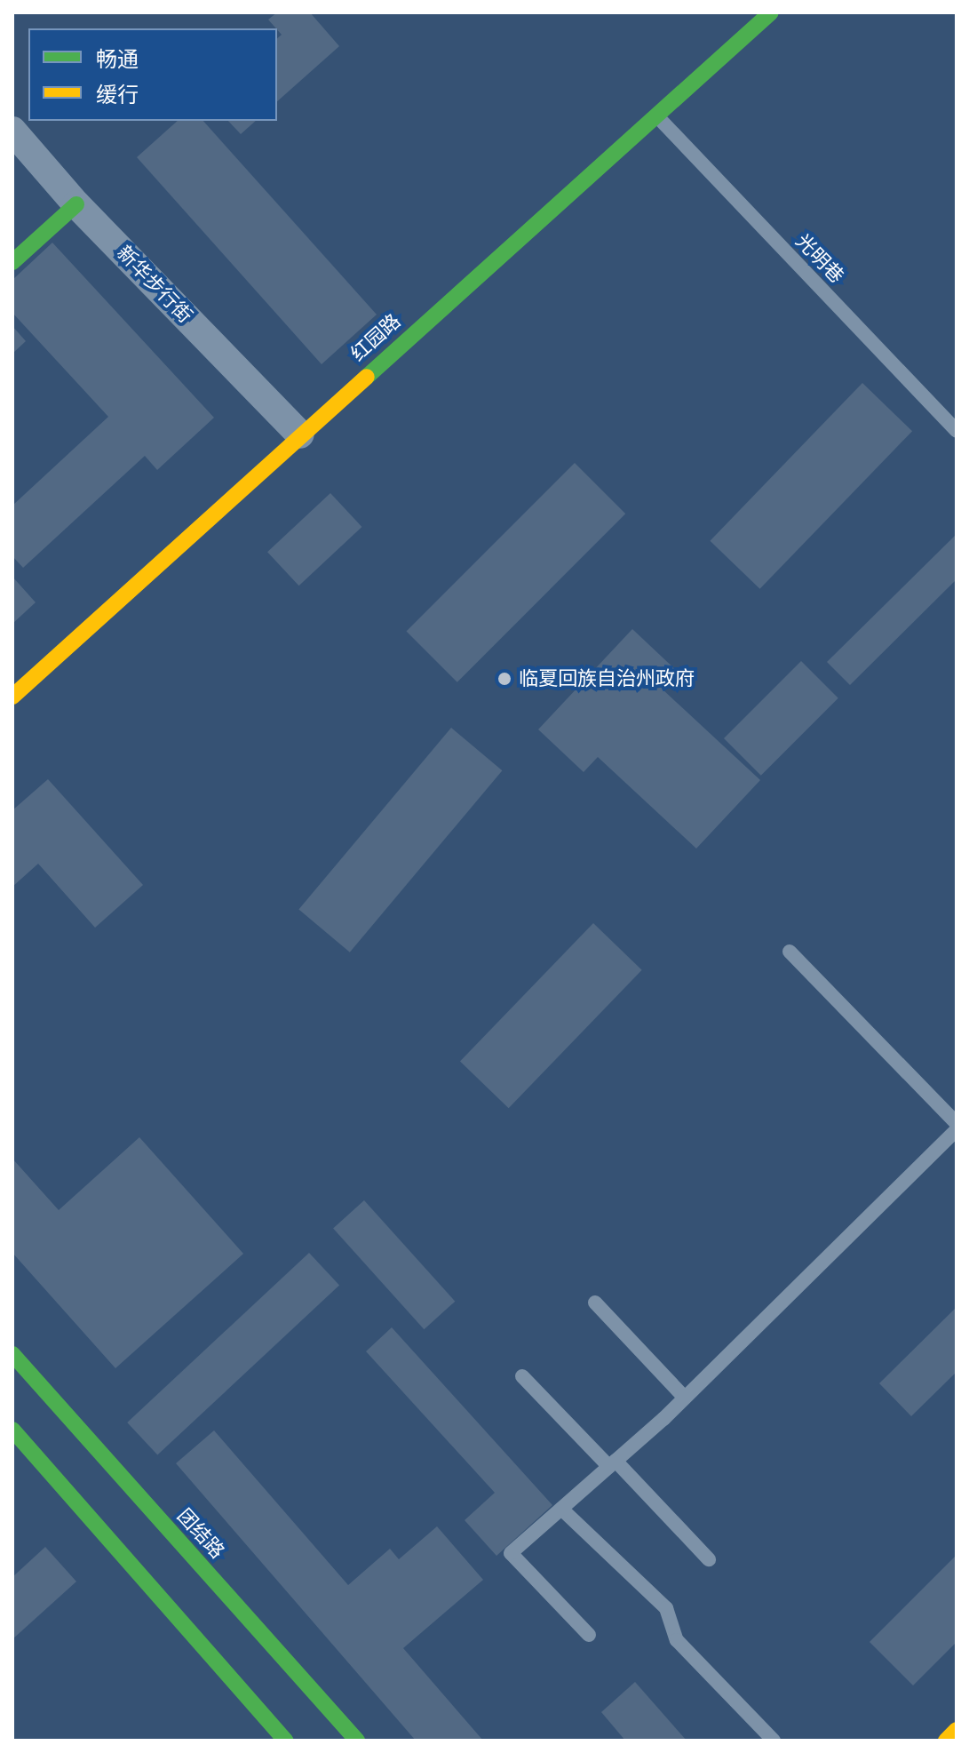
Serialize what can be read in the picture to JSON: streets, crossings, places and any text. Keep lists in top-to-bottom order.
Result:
{
  "streets": {
    "main road": ["红园路", "团结路"],
    "street": ["新华步行街"],
    "lane": ["光明巷"]
  },
  "crossings": [
    ["光明巷", "红园路"],
    ["新华步行街", "红园路"]
  ],
  "places": ["临夏回族自治州政府"],
  "legend": ["畅通", "缓行"]
}
